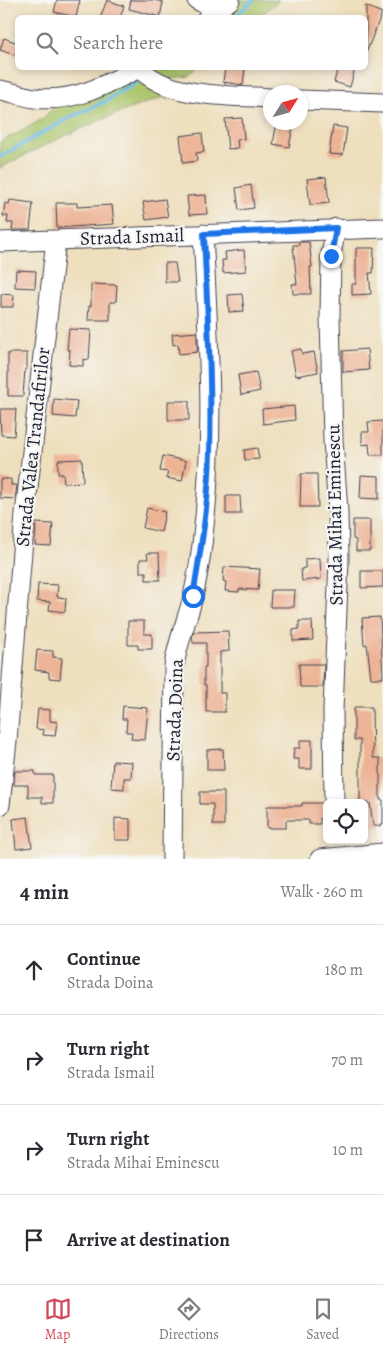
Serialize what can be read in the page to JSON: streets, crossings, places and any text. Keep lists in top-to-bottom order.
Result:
{
  "streets": {
    "street": [
      "Strada Ismail",
      "Strada Valea Trandafirilor",
      "Strada Mihai Eminescu",
      "Strada Doina"
    ]
  },
  "crossings": [
    ["Strada Ismail", "Strada Valea Trandafirilor"],
    ["Strada Ismail", "Strada Mihai Eminescu"],
    ["Strada Ismail", "Strada Doina"]
  ],
  "north": "top right",
  "page": {
    "search": "Search here",
    "heading": ["4 min", "Walk · 260 m"],
    "list": [
      ["Continue", "Strada Doina", "180 m"],
      ["Turn right", "Strada Ismail", "70 m"],
      ["Turn right", "Strada Mihai Eminescu", "10 m"],
      "Arrive at destination"
    ],
    "nav": ["Map", "Directions", "Saved"]
  }
}
